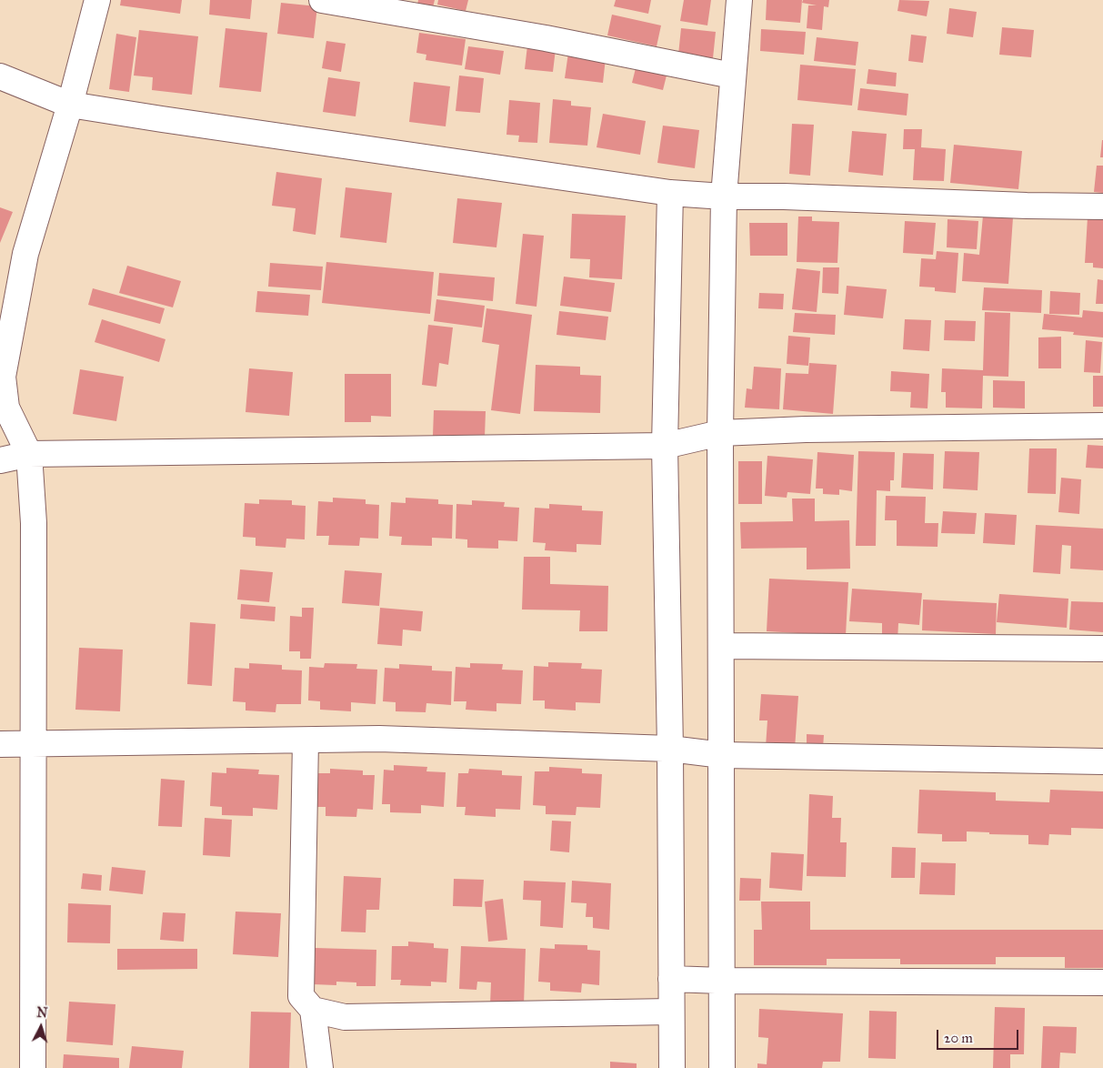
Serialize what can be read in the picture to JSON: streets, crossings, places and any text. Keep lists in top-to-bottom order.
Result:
{
  "scale_bar": "20 m",
  "north": "top"
}
